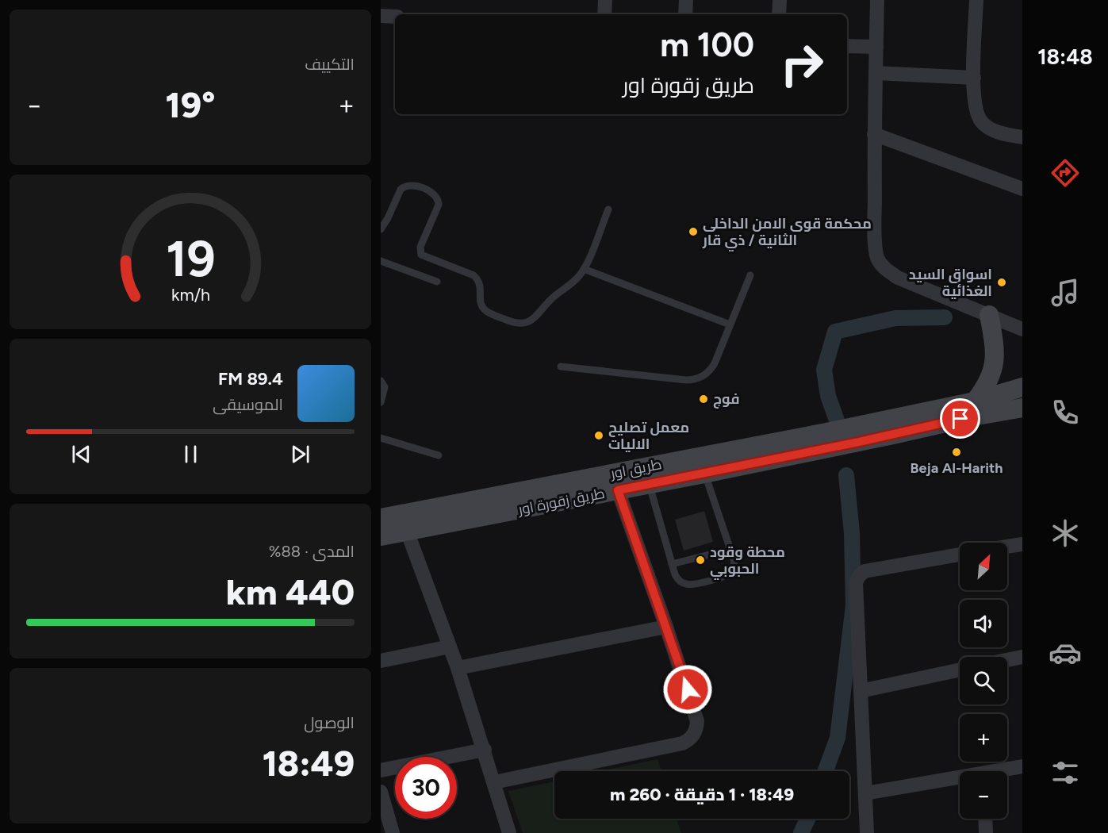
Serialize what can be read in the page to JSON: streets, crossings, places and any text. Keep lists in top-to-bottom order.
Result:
{
  "streets": {
    "main road": ["طريق اور", "طريق زقورة اور"]
  },
  "crossings": [
    ["طريق اور", "طريق زقورة اور"]
  ],
  "places": [
    "محكمة قوى الامن الداخلي الثانية / ذي قار",
    "اسواق السيد الغذائية",
    "فوج",
    "معمل تصليح الاليات",
    "Beja Al-Harith",
    "محطة وقود الحبوبي"
  ],
  "north": "top right",
  "page": {
    "tabs": "18:48",
    "tile": [
      "التكييف",
      ["المدى · 88%", "440 km"],
      ["الوصول", "18:49"]
    ],
    "turn": ["100 m", "طريق زقورة اور"],
    "heat": ["−", "19°", "+"],
    "song": ["89.4 FM", "الموسيقى"],
    "map_buttons": ["+", "−"],
    "limit": "30",
    "trip": "18:49 · 1 دقيقة · 260 m",
    "gauge": ["19", "km/h"]
  }
}
